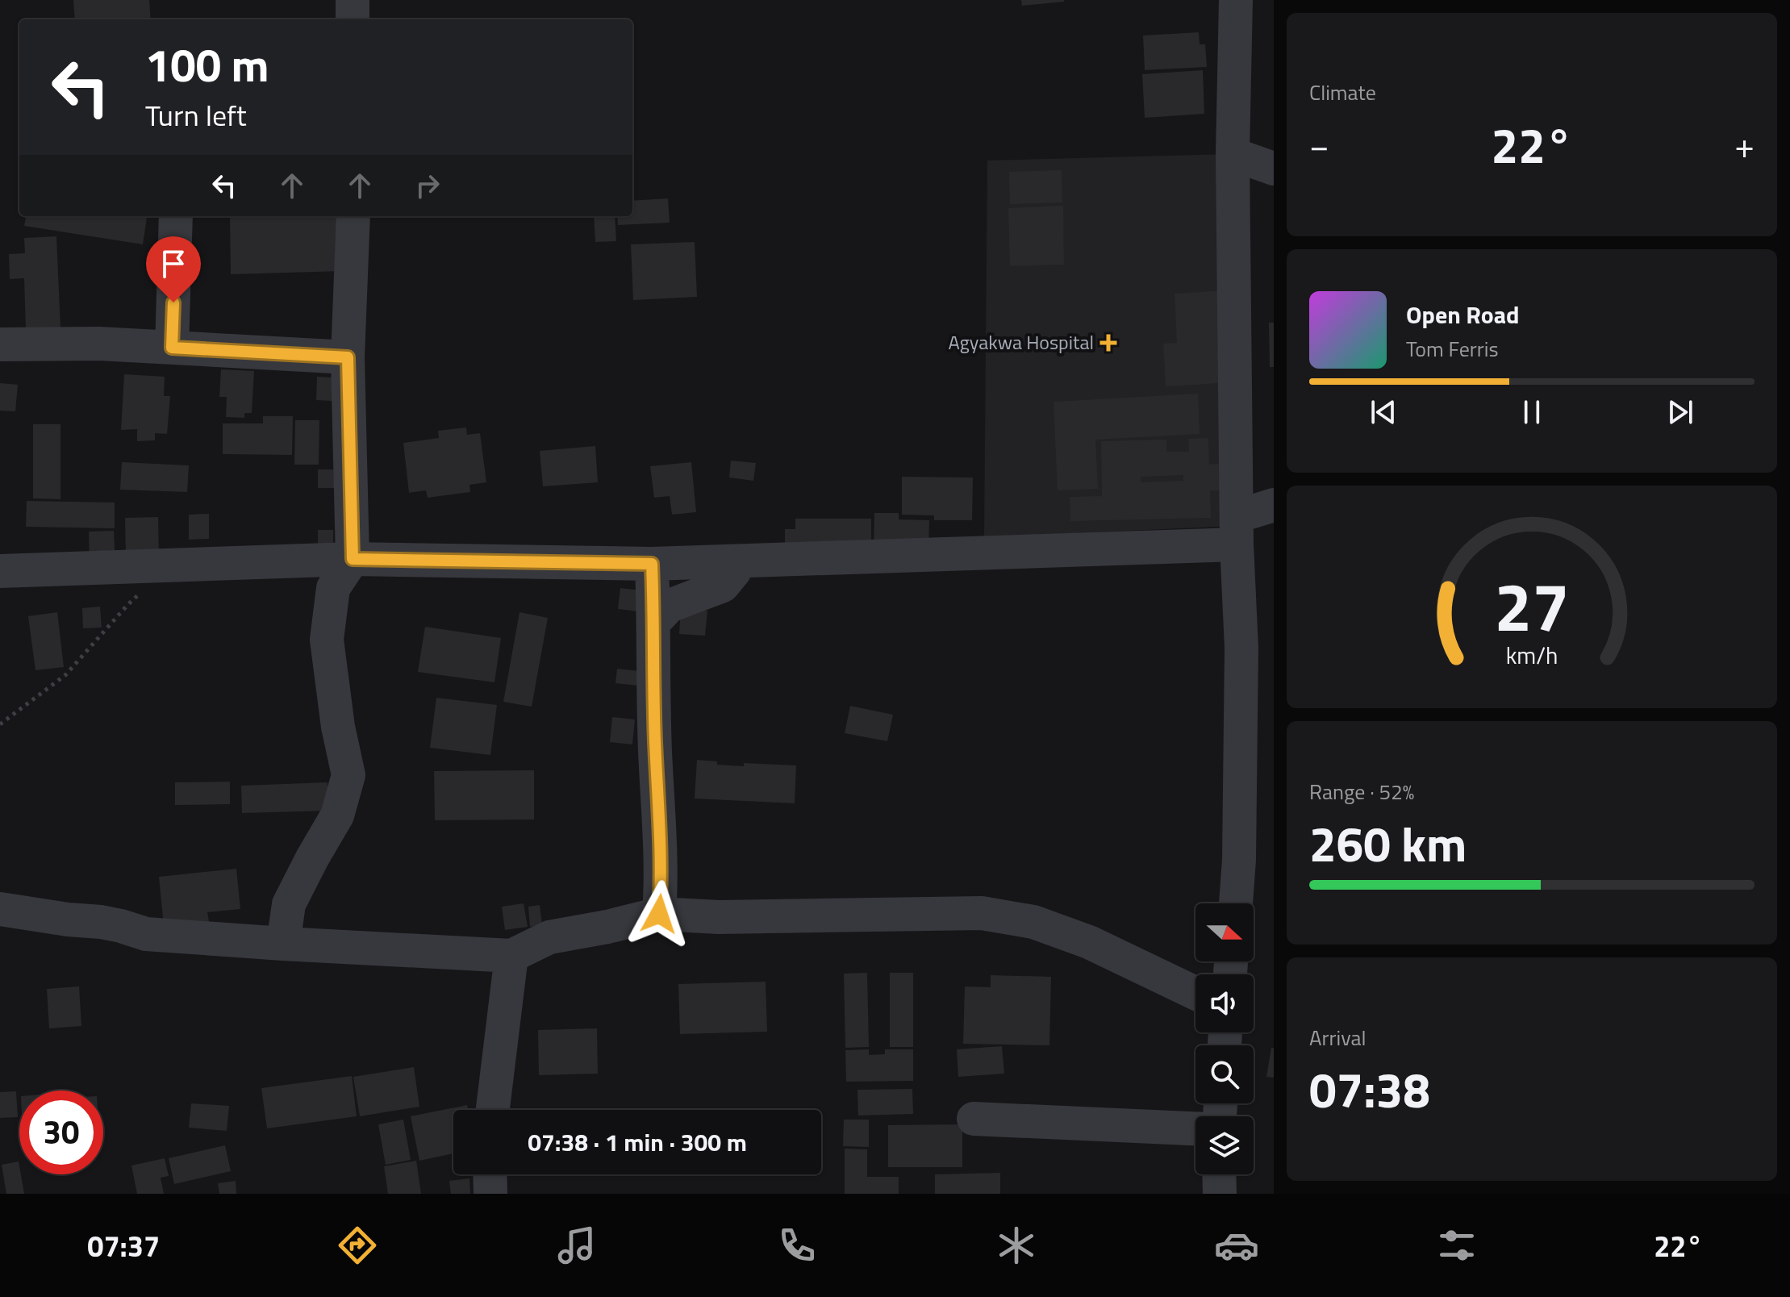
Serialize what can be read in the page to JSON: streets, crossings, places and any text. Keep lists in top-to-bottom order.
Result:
{
  "places": {
    "health": ["Agyakwa Hospital"]
  },
  "north": "right",
  "page": {
    "tile": [
      "Climate",
      ["Range · 52%", "260 km"],
      ["Arrival", "07:38"]
    ],
    "turn": ["100 m", "Turn left"],
    "heat": ["−", "22°", "+"],
    "song": ["Open Road", "Tom Ferris"],
    "limit": "30",
    "trip": "07:38 · 1 min · 300 m",
    "tabs": ["07:37", "22°"],
    "gauge": ["27", "km/h"]
  }
}
